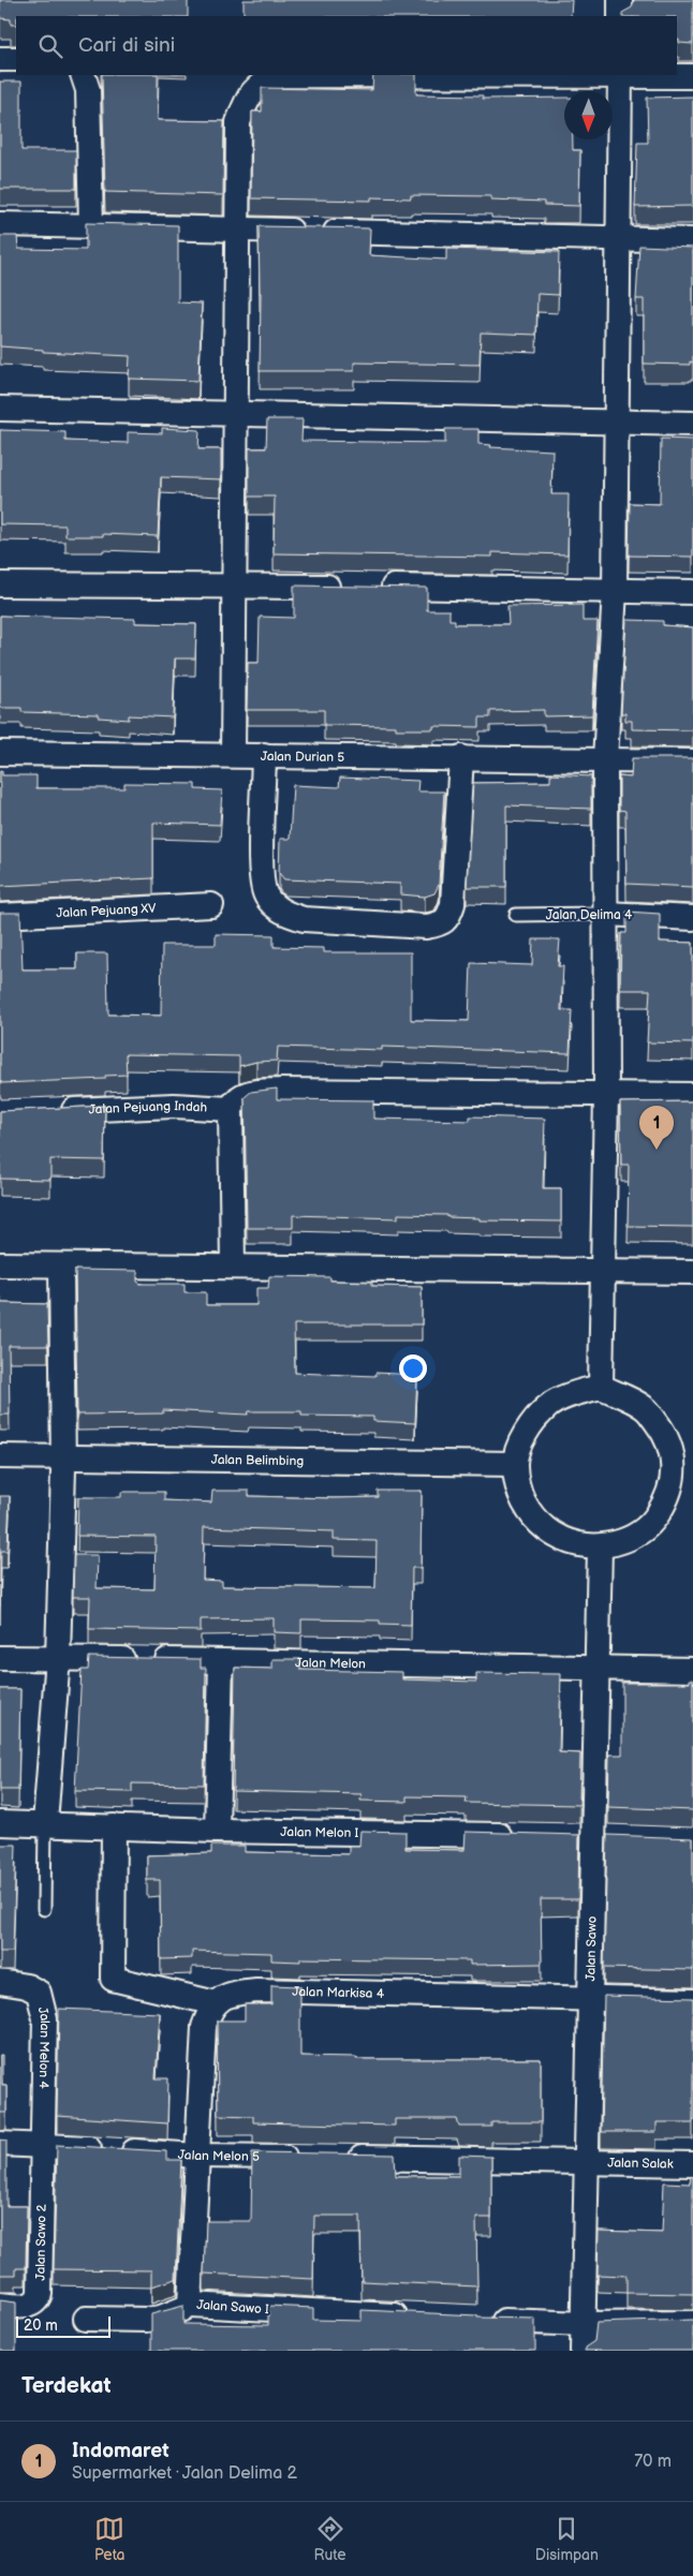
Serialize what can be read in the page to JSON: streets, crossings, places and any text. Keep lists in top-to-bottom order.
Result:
{
  "streets": {
    "street": [
      "Jalan Durian 5",
      "Jalan Pejuang XV",
      "Jalan Delima 4",
      "Jalan Pejuang Indah",
      "Jalan Belimbing",
      "Jalan Melon",
      "Jalan Melon I",
      "Jalan Sawo",
      "Jalan Markisa 4",
      "Jalan Melon 4",
      "Jalan Melon 5",
      "Jalan Salak",
      "Jalan Sawo 2",
      "Jalan Sawo I"
    ]
  },
  "crossings": [
    ["Jalan Belimbing", "Jalan Sawo"],
    ["Jalan Melon", "Jalan Sawo"],
    ["Jalan Sawo", "Jalan Markisa 4"],
    ["Jalan Sawo", "Jalan Salak"],
    ["Jalan Melon 4", "Jalan Melon 5"],
    ["Jalan Melon 4", "Jalan Sawo 2"],
    ["Jalan Melon 5", "Jalan Sawo 2"],
    ["Jalan Melon 5", "Jalan Sawo I"]
  ],
  "scale_bar": "20 m",
  "north": "bottom",
  "page": {
    "search": "Cari di sini",
    "pins": "1",
    "scale": "20 m",
    "heading": "Terdekat",
    "list": [
      {
        "mark": "1",
        "name": "Indomaret",
        "note": "Supermarket · Jalan Delima 2",
        "value": "70 m"
      }
    ],
    "nav": ["Peta", "Rute", "Disimpan"]
  }
}
